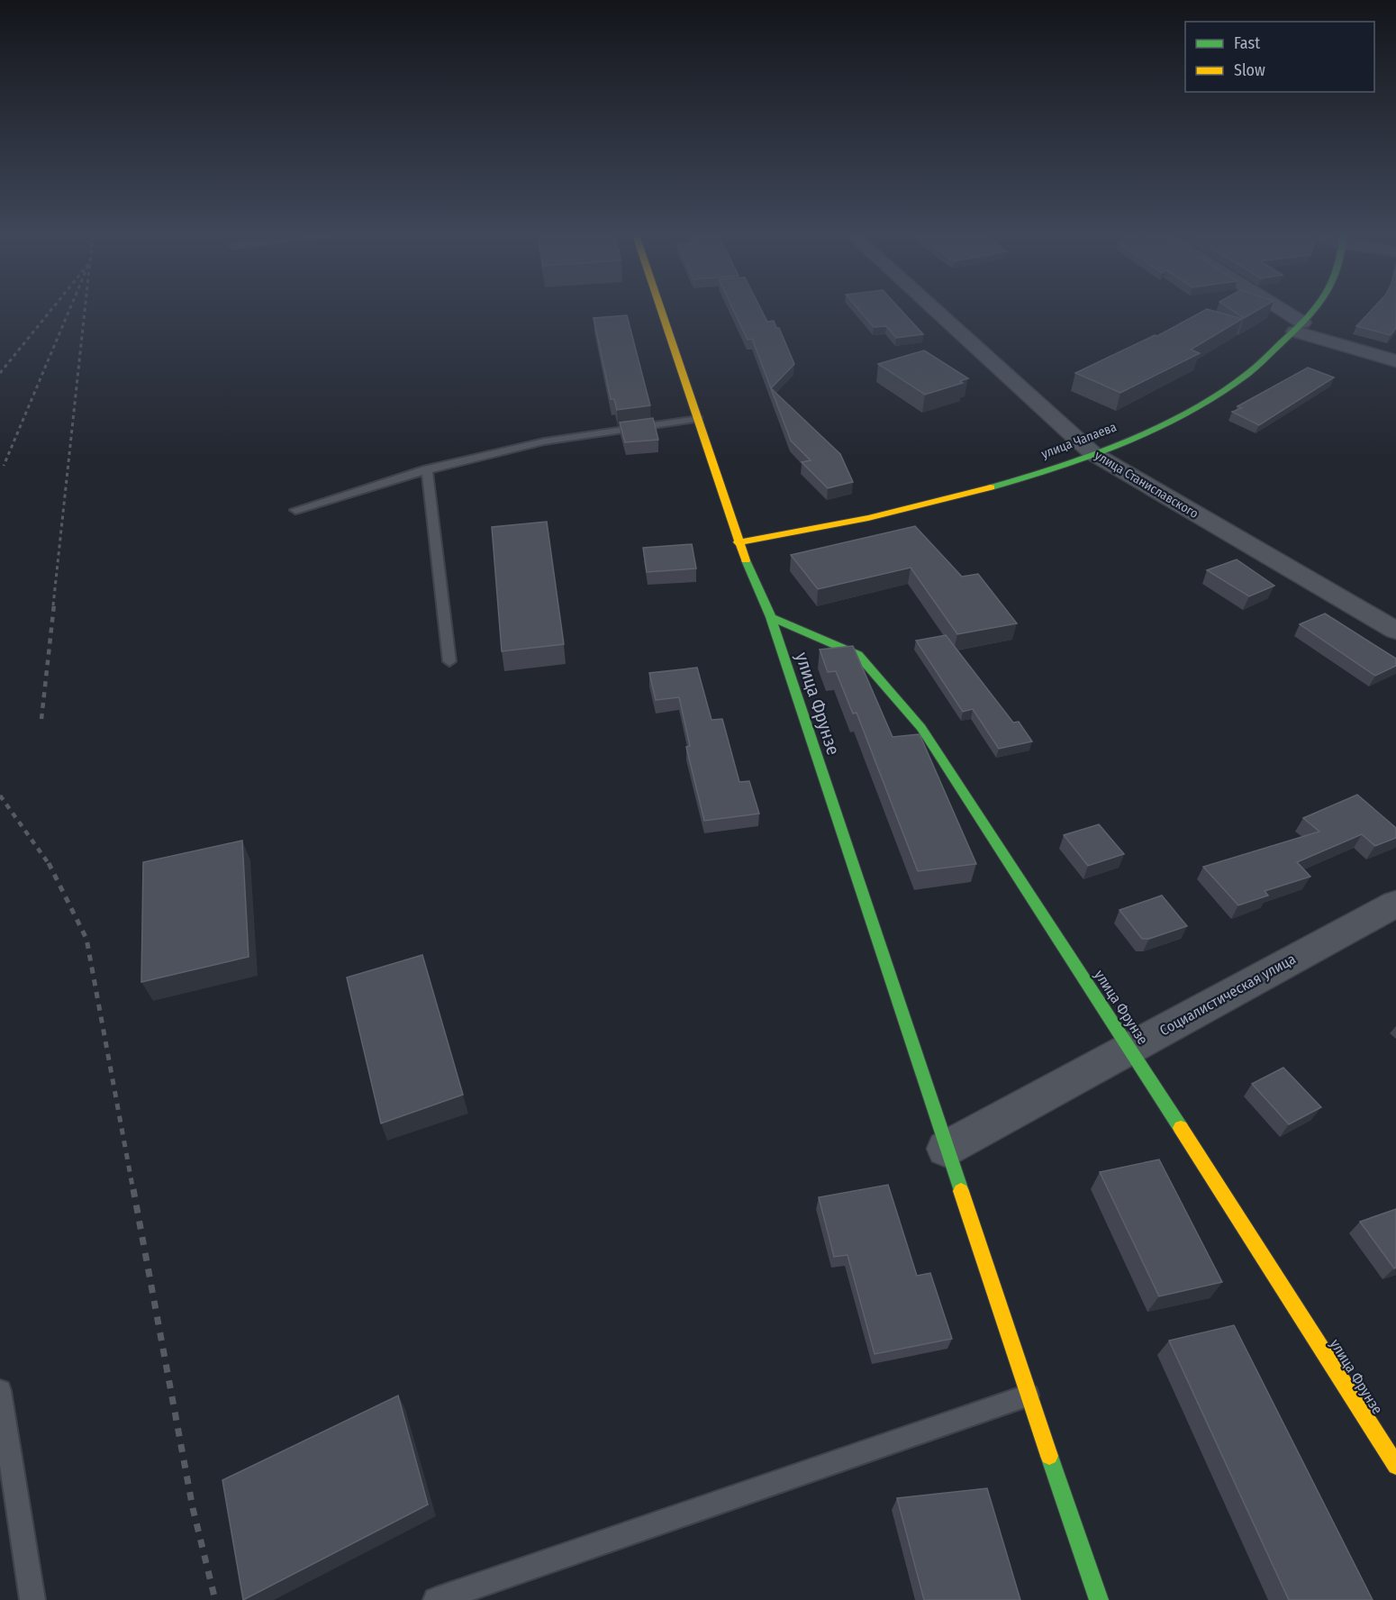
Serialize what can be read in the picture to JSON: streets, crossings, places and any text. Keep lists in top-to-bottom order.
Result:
{
  "streets": {
    "street": [
      "улица Чапаева",
      "улица Станиславского",
      "улица Фрунзе",
      "Социалистическая улица"
    ]
  },
  "crossings": [
    ["улица Чапаева", "улица Станиславского"],
    ["улица Чапаева", "улица Фрунзе"],
    ["улица Фрунзе", "Социалистическая улица"]
  ],
  "legend": ["Fast", "Slow"]
}
